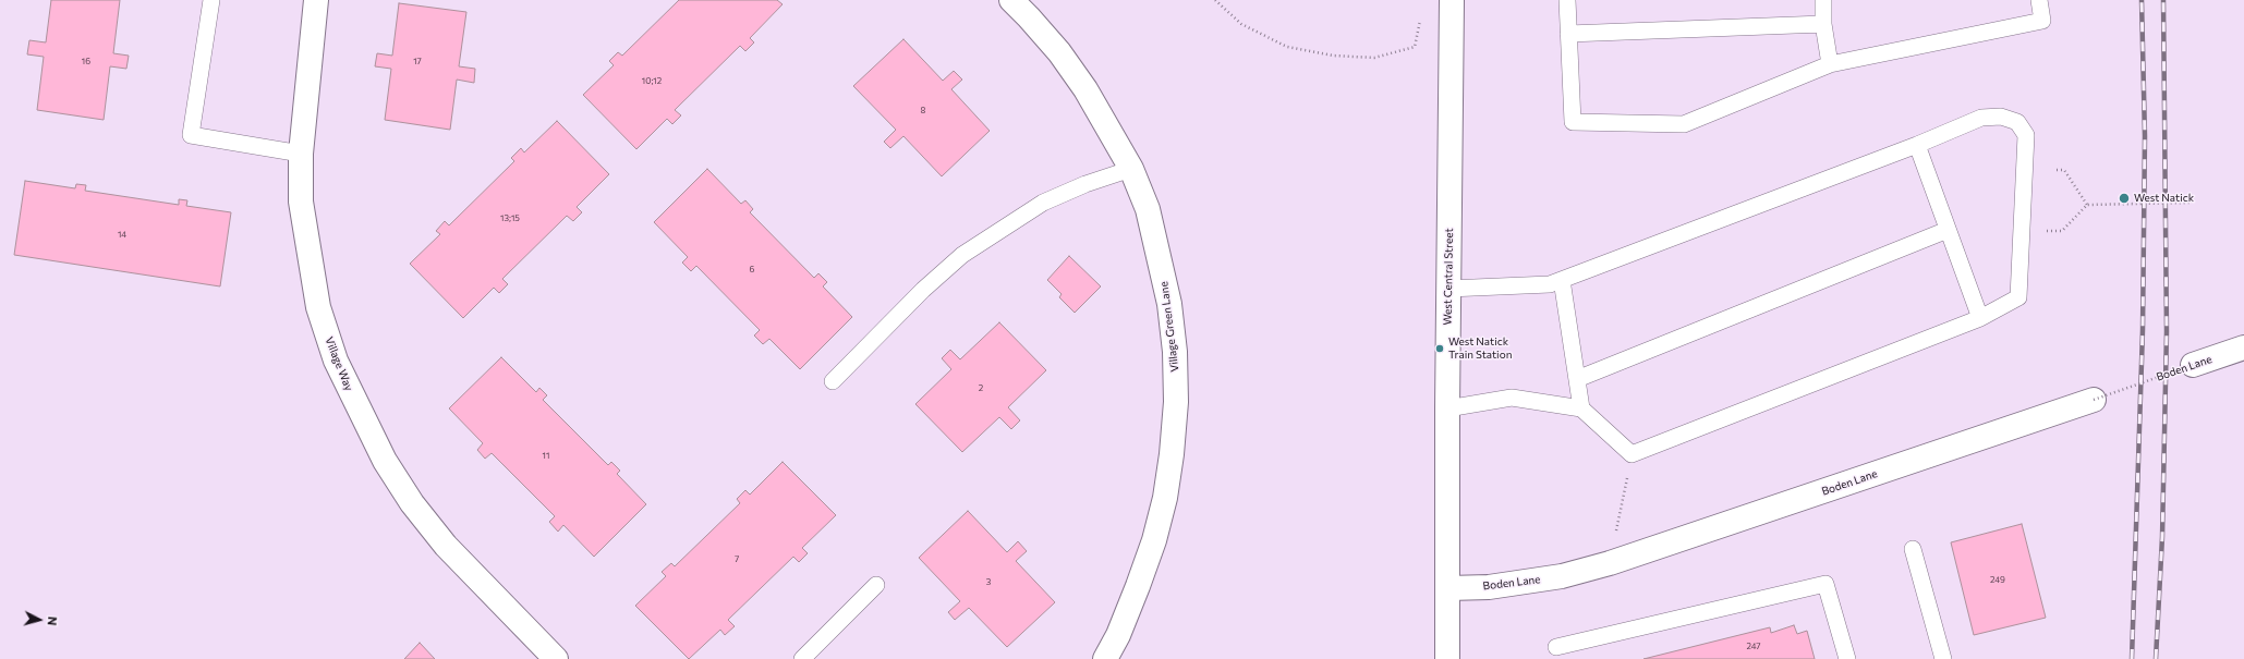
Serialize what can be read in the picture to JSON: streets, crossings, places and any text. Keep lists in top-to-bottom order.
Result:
{
  "streets": {
    "street": [
      "West Central Street",
      "Village Green Lane",
      "Village Way",
      "Boden Lane"
    ]
  },
  "crossings": [
    ["West Central Street", "Boden Lane"]
  ],
  "places": ["West Natick", "West Natick Train Station"],
  "house_numbers": [
    "16",
    "17",
    "10;12",
    "8",
    "13;15",
    "14",
    "6",
    "2",
    "11",
    "7",
    "249",
    "3",
    "247"
  ],
  "north": "right"
}
